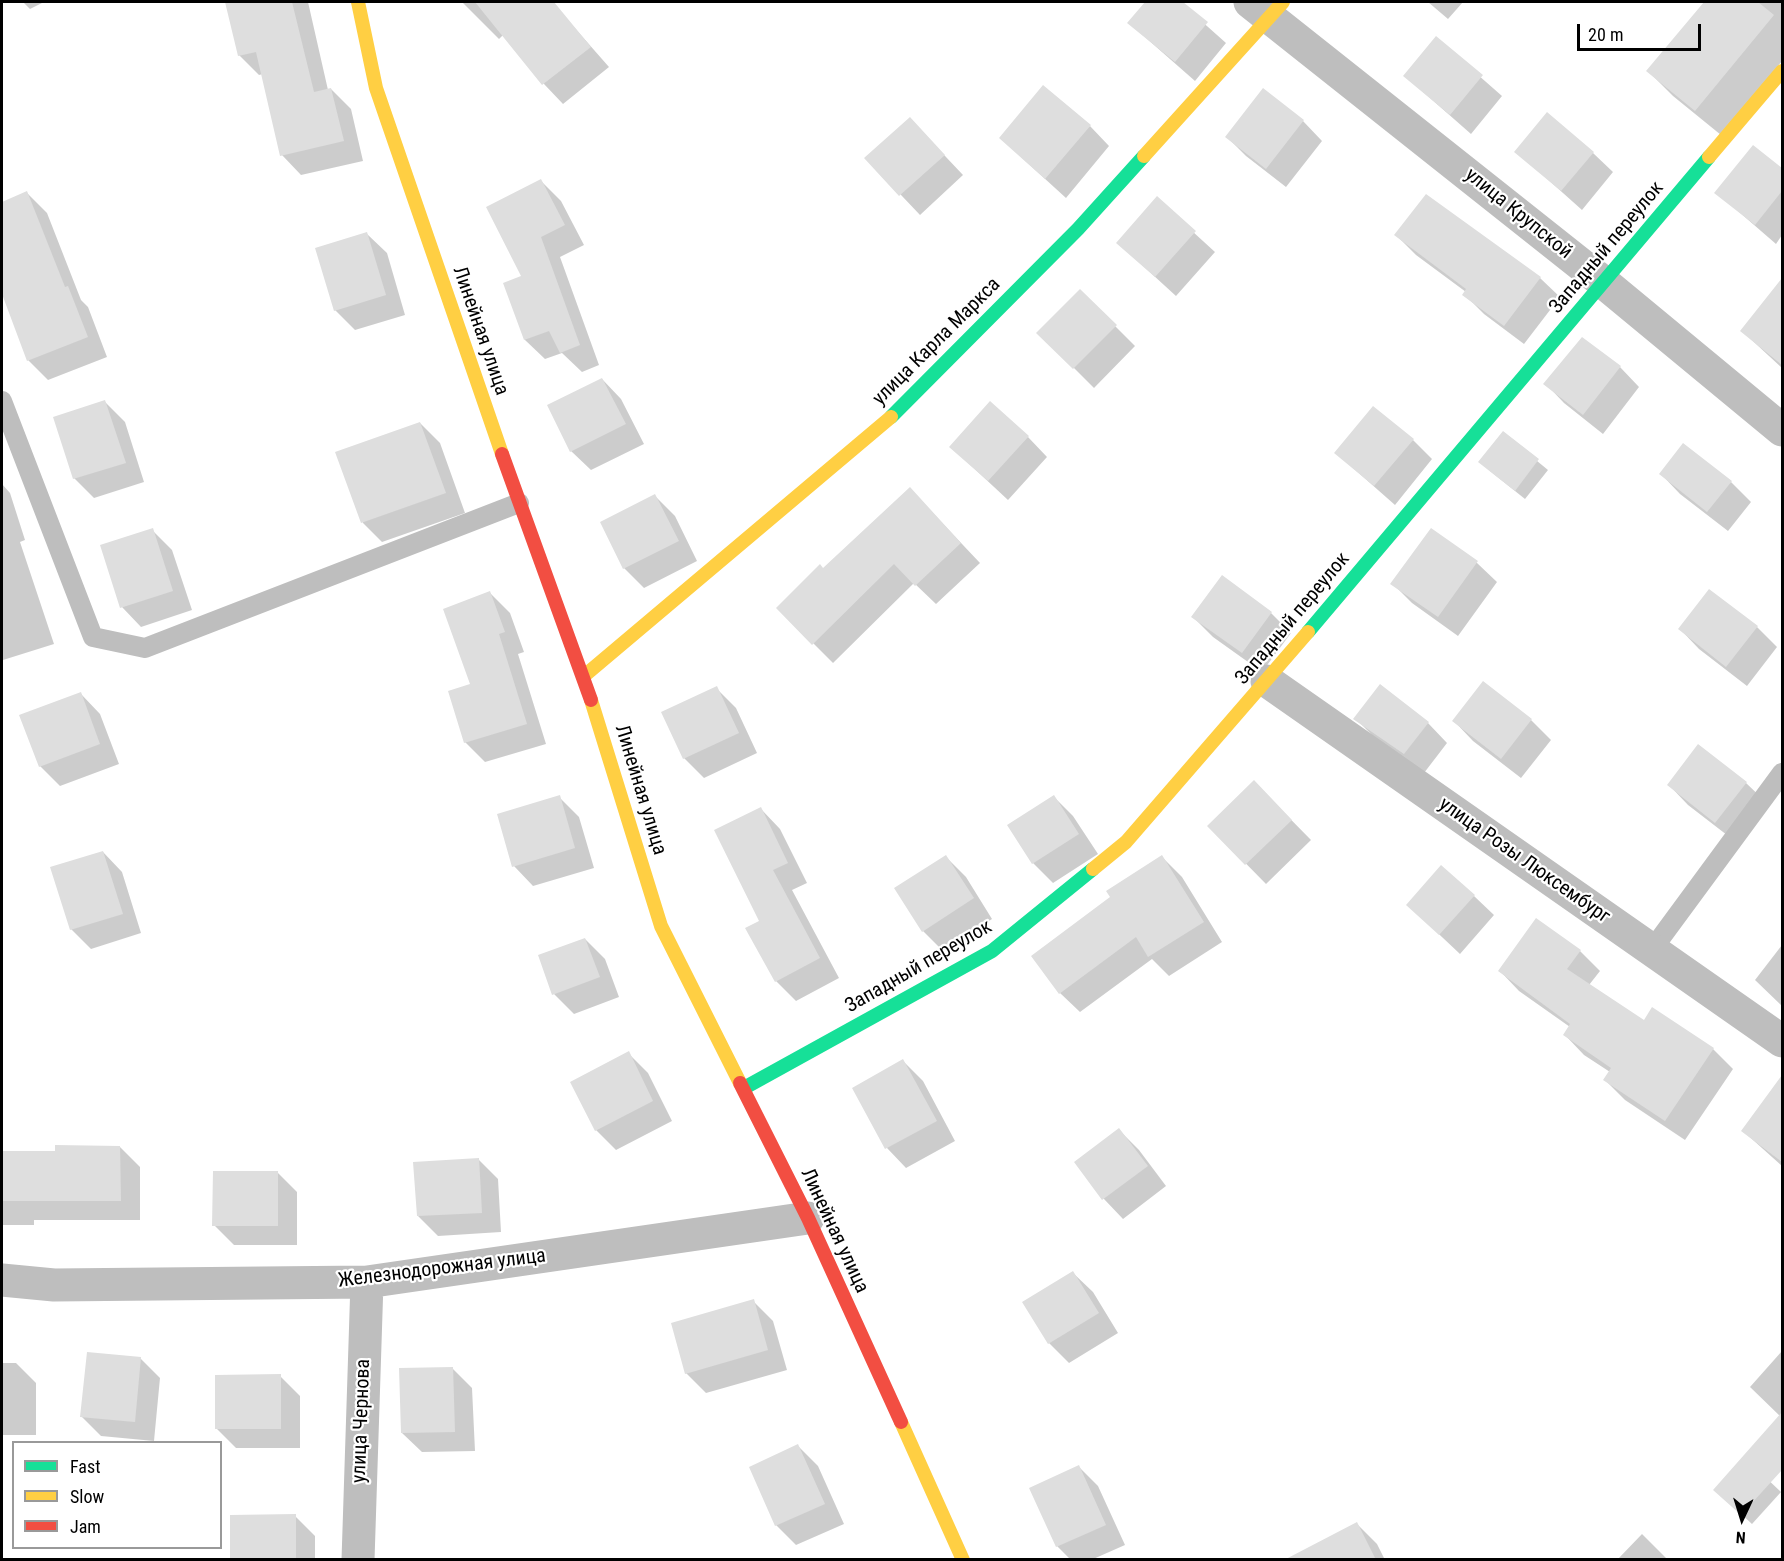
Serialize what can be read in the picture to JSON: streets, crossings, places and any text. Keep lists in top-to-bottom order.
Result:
{
  "streets": {
    "street": [
      "улица Крупской",
      "Западный переулок",
      "Линейная улица",
      "улица Карла Маркса",
      "улица Розы Люксембург",
      "Железнодорожная улица",
      "улица Чернова"
    ]
  },
  "crossings": [
    ["улица Крупской", "Западный переулок"],
    ["улица Крупской", "улица Карла Маркса"],
    ["Западный переулок", "Линейная улица"],
    ["Западный переулок", "улица Розы Люксембург"],
    ["Линейная улица", "улица Карла Маркса"],
    ["Линейная улица", "Железнодорожная улица"],
    ["Железнодорожная улица", "улица Чернова"]
  ],
  "legend": ["Fast", "Slow", "Jam"],
  "scale_bar": "20 m",
  "north": "bottom"
}
